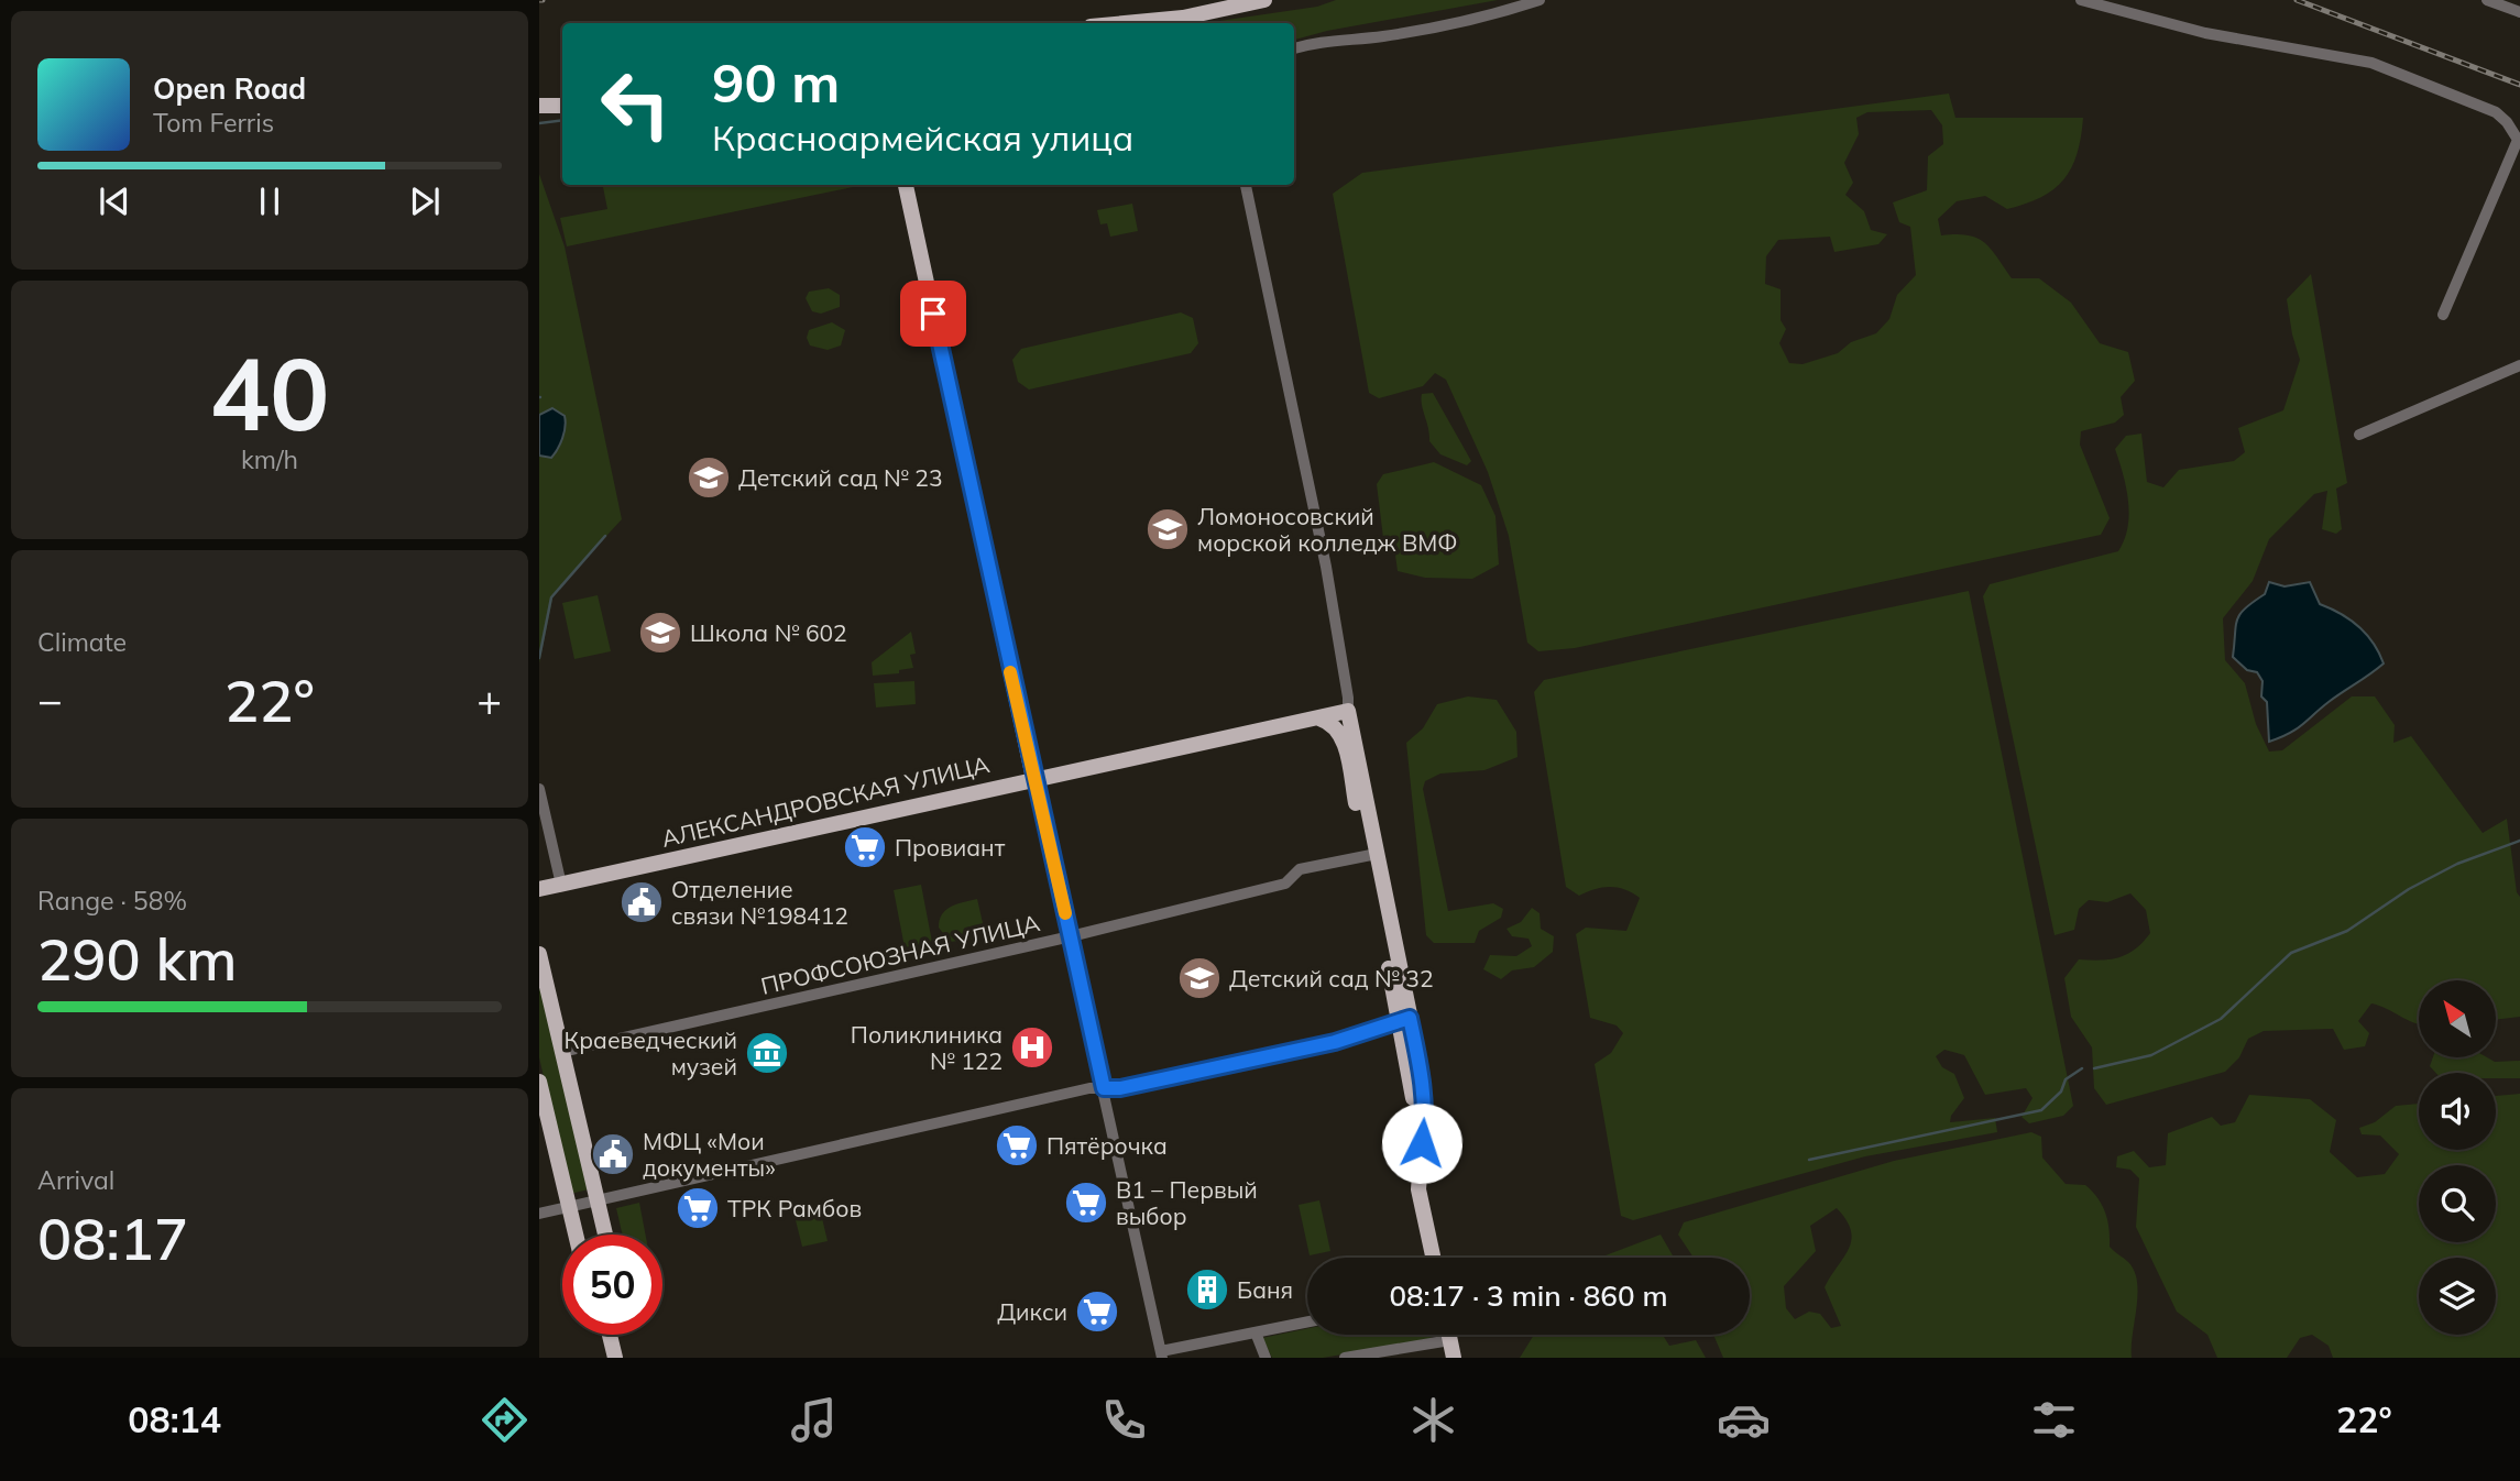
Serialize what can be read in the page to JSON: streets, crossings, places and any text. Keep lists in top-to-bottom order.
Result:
{
  "streets": {
    "main road": ["АЛЕКСАНДРОВСКАЯ УЛИЦА"],
    "street": ["ПРОФСОЮЗНАЯ УЛИЦА"]
  },
  "places": {
    "school or university": [
      "Детский сад № 23",
      "Ломоносовский морской колледж ВМФ",
      "Школа № 602",
      "Детский сад № 32"
    ],
    "supermarket": [
      "Провиант",
      "Пятёрочка",
      "В1 – Первый выбор",
      "ТРК Рамбов",
      "Дикси"
    ],
    "public building": ["Отделение связи №198412", "МФЦ «Мои документы»"],
    "hospital": ["Поликлиника № 122"],
    "museum": ["Краеведческий музей"],
    "building": ["Баня"]
  },
  "north": "top left",
  "page": {
    "turn": ["90 m", "Красноармейская улица"],
    "song": ["Open Road", "Tom Ferris"],
    "tile": [
      ["40", "km/h"],
      "Climate",
      ["Range · 58%", "290 km"],
      ["Arrival", "08:17"]
    ],
    "heat": ["−", "22°", "+"],
    "limit": "50",
    "trip": "08:17 · 3 min · 860 m",
    "tabs": ["08:14", "22°"]
  }
}
